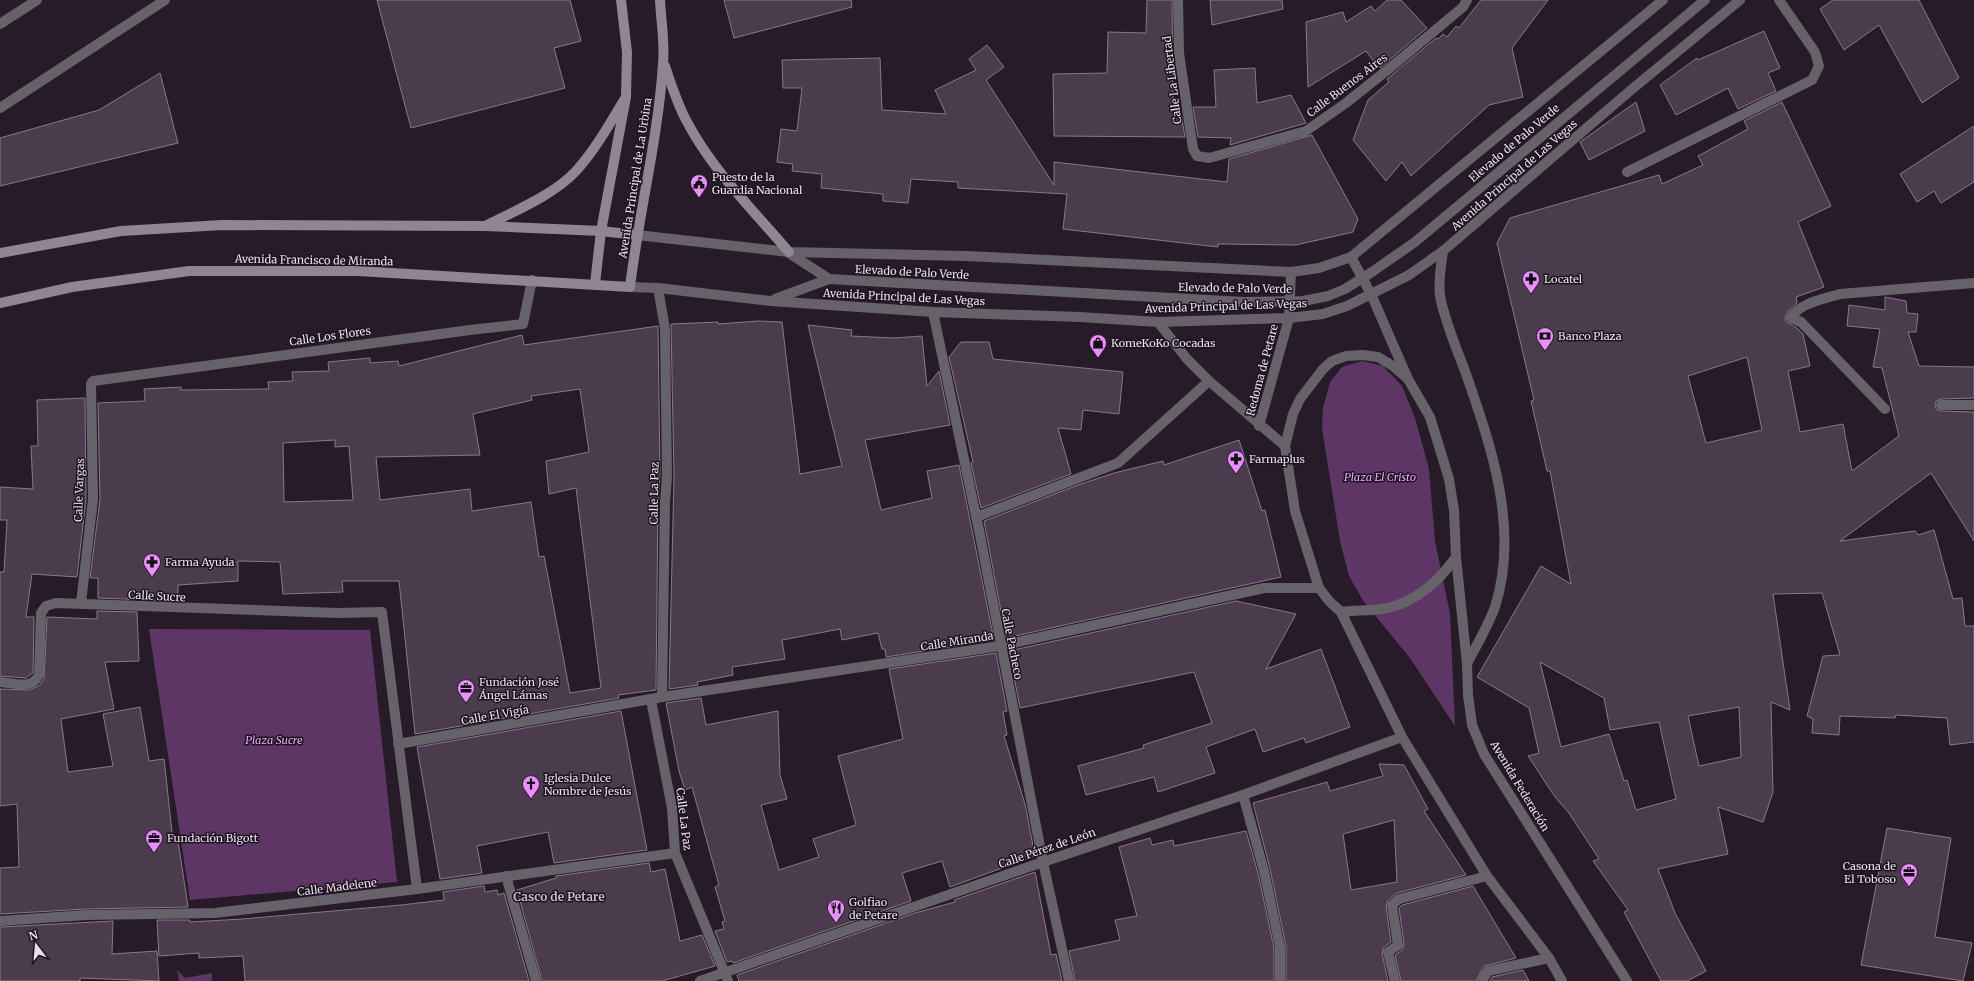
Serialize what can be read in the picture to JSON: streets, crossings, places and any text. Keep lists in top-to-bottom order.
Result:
{
  "streets": {
    "main road": ["Avenida Principal de La Urbina", "Avenida Francisco de Miranda"],
    "street": [
      "Calle La Libertad",
      "Calle Buenos Aires",
      "Elevado de Palo Verde",
      "Avenida Principal de Las Vegas",
      "Calle Los Flores",
      "Redoma de Petare",
      "Calle Vargas",
      "Calle La Paz",
      "Calle Sucre",
      "Calle Miranda",
      "Calle Pacheco",
      "Calle El Vigía",
      "Avenida Federación",
      "Calle Pérez de León",
      "Calle Madelene"
    ]
  },
  "crossings": [
    ["Calle La Libertad", "Calle Buenos Aires"],
    ["Elevado de Palo Verde", "Avenida Principal de Las Vegas"],
    ["Avenida Principal de Las Vegas", "Avenida Principal de La Urbina"],
    ["Avenida Principal de Las Vegas", "Avenida Francisco de Miranda"],
    ["Avenida Principal de Las Vegas", "Redoma de Petare"],
    ["Avenida Principal de Las Vegas", "Calle La Paz"],
    ["Avenida Principal de Las Vegas", "Calle Pacheco"],
    ["Avenida Principal de La Urbina", "Avenida Francisco de Miranda"],
    ["Avenida Francisco de Miranda", "Calle Los Flores"],
    ["Calle Los Flores", "Calle Vargas"],
    ["Calle Vargas", "Calle Sucre"],
    ["Calle La Paz", "Calle El Vigía"],
    ["Calle La Paz", "Calle Pérez de León"],
    ["Calle La Paz", "Calle Madelene"],
    ["Calle Sucre", "Calle El Vigía"],
    ["Calle Miranda", "Calle Pacheco"],
    ["Calle Miranda", "Calle El Vigía"],
    ["Calle Pacheco", "Calle Pérez de León"]
  ],
  "districts": ["Casco de Petare"],
  "parks": ["Plaza El Cristo", "Plaza Sucre"],
  "places": {
    "public building": ["Puesto de la Guardia Nacional"],
    "pharmacy": ["Locatel", "Farmaplus", "Farma Ayuda"],
    "bank": ["Banco Plaza"],
    "shop": ["KomeKoKo Cocadas"],
    "office": ["Fundación José Ángel Lámas", "Fundación Bigott", "Casona de El Toboso"],
    "church": ["Iglesia Dulce Nombre de Jesús"],
    "restaurant": ["Golfiao de Petare"]
  },
  "north": "top"
}
